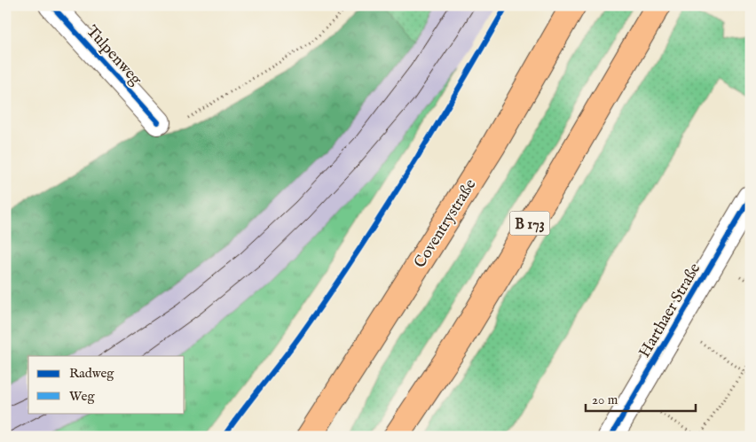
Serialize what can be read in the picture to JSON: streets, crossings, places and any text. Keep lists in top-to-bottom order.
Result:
{
  "streets": {
    "main road": ["Coventrystraße", "B 173"],
    "street": ["Tulpenweg", "Harthaer Straße"]
  },
  "legend": ["Radweg", "Weg"],
  "scale_bar": "20 m"
}
